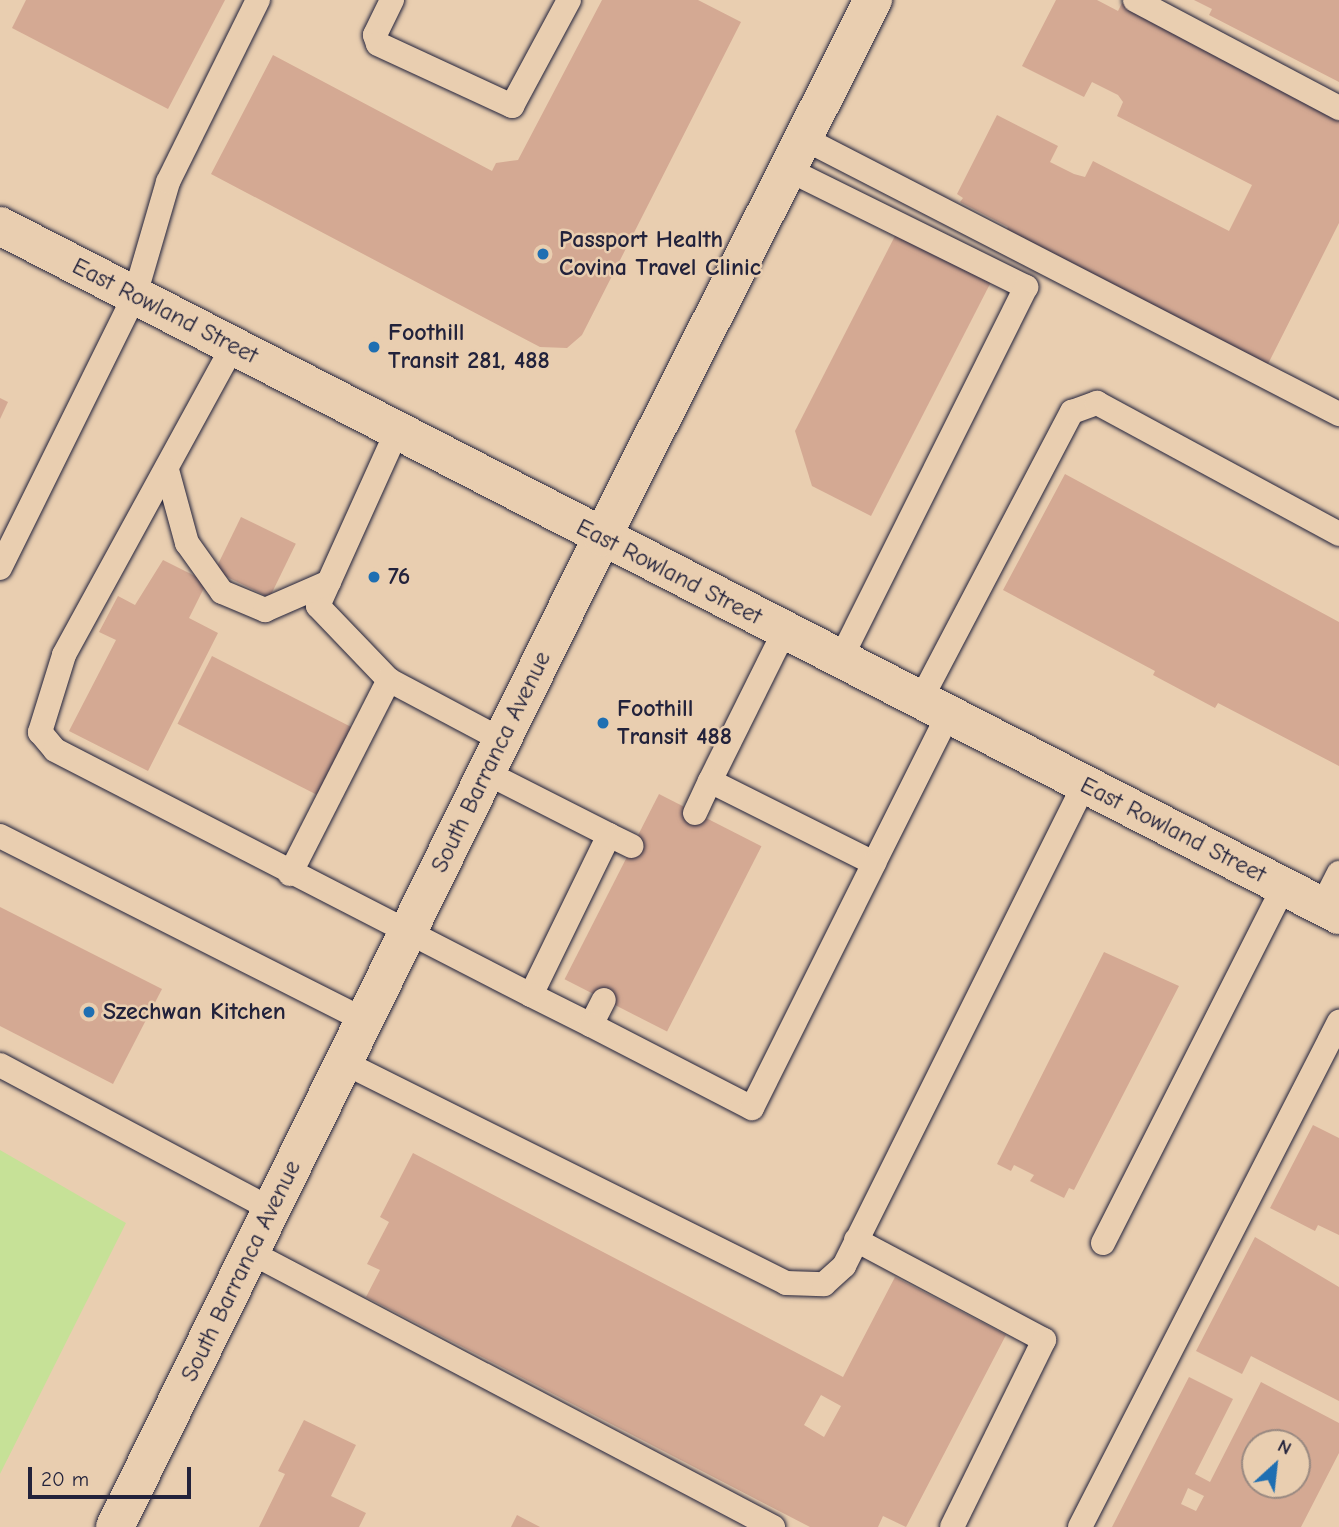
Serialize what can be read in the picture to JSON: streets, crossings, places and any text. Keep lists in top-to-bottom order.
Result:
{
  "streets": {
    "main road": ["East Rowland Street", "South Barranca Avenue"]
  },
  "crossings": [
    ["East Rowland Street", "South Barranca Avenue"]
  ],
  "places": [
    "Passport Health Covina Travel Clinic",
    "Foothill Transit 281, 488",
    "76",
    "Foothill Transit 488",
    "Szechwan Kitchen"
  ],
  "scale_bar": "20 m",
  "north": "top right"
}
